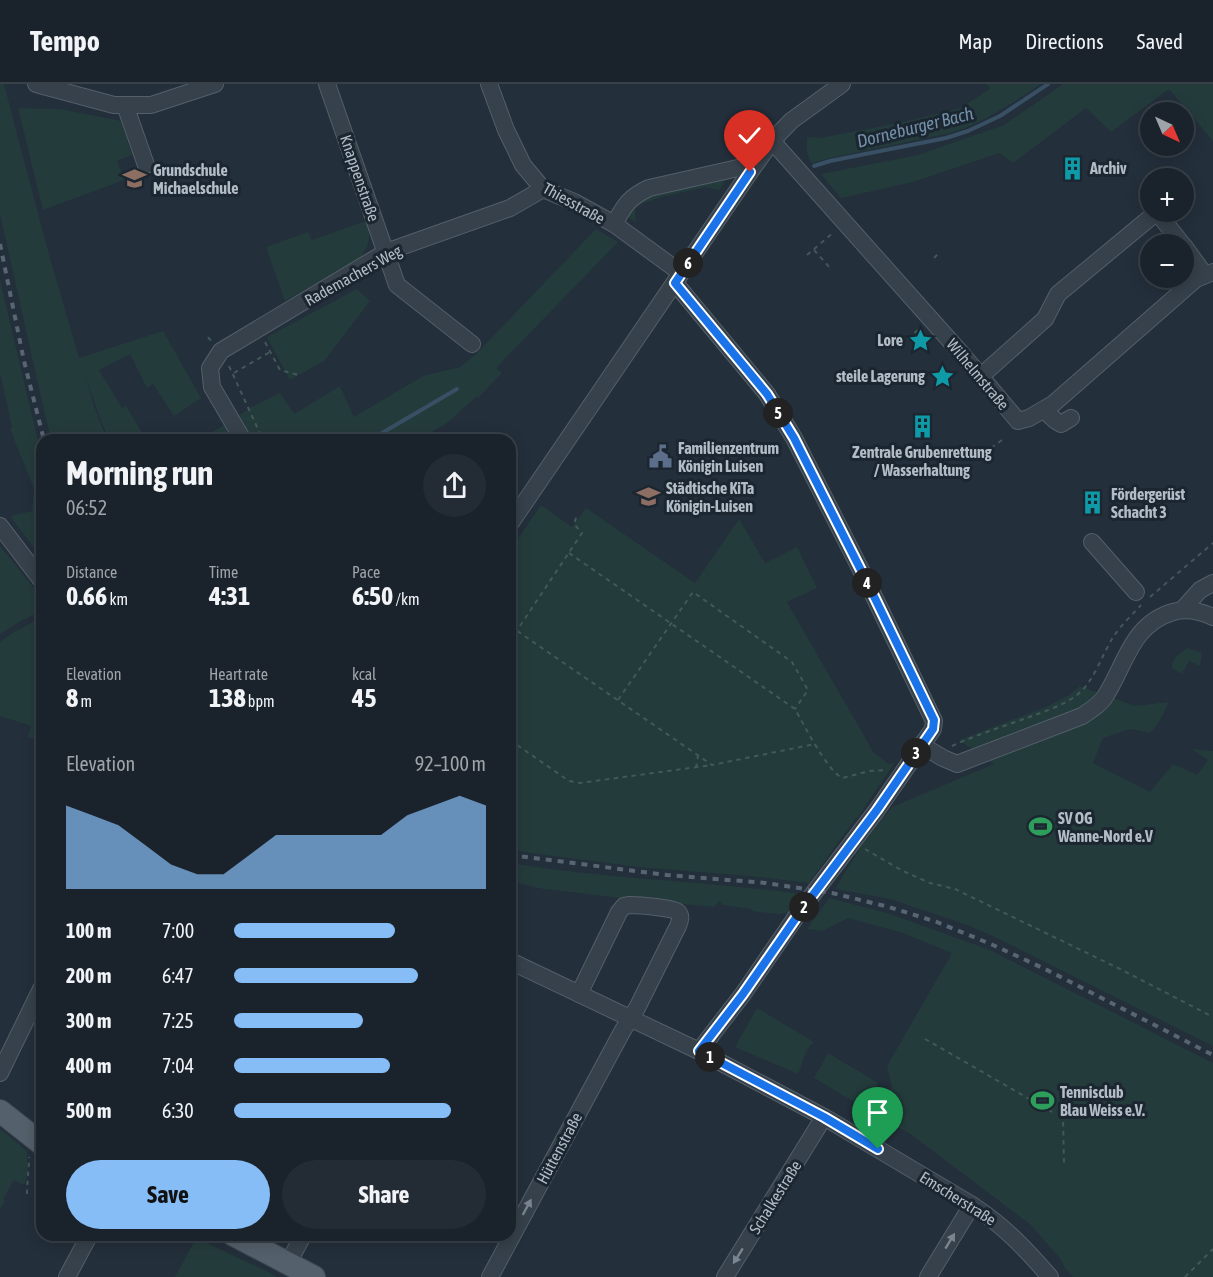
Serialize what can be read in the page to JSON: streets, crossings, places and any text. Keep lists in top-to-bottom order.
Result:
{
  "streets": {
    "street": [
      "Knappenstraße",
      "Thiesstraße",
      "Rademachers Weg",
      "Wilhelmstraße",
      "Hüttenstraße",
      "Schalkestraße",
      "Emscherstraße"
    ]
  },
  "crossings": [
    ["Knappenstraße", "Rademachers Weg"],
    ["Thiesstraße", "Rademachers Weg"],
    ["Thiesstraße", "Emscherstraße"],
    ["Hüttenstraße", "Emscherstraße"],
    ["Schalkestraße", "Emscherstraße"]
  ],
  "one_way": ["Hüttenstraße", "Schalkestraße"],
  "water": ["Dorneburger Bach"],
  "places": {
    "building": ["Archiv", "Zentrale Grubenrettung / Wasserhaltung", "Fördergerüst Schacht 3"],
    "school or university": ["Grundschule Michaelschule", "Städtische KiTa Königin-Luisen"],
    "place": ["Lore", "steile Lagerung"],
    "public building": ["Familienzentrum Königin Luisen"],
    "sports": ["SV OG Wanne-Nord e.V", "Tennisclub Blau Weiss e.V."]
  },
  "north": "bottom right",
  "page": {
    "header": "Tempo",
    "nav": ["Map", "Directions", "Saved"],
    "map_buttons": ["+", "−"],
    "pins": [
      "6",
      "5",
      "4",
      "3",
      "2",
      "1"
    ],
    "heading": ["Morning run", "06:52"],
    "stats": [
      ["Distance", "0.66 km"],
      ["Time", "4:31"],
      ["Pace", "6:50 /km"],
      ["Elevation", "8 m"],
      ["Heart rate", "138 bpm"],
      ["kcal", "45"]
    ],
    "chart": ["Elevation", "92–100 m"],
    "list": [
      {
        "name": "100 m",
        "note": "7:00"
      },
      {
        "name": "200 m",
        "note": "6:47"
      },
      {
        "name": "300 m",
        "note": "7:25"
      },
      {
        "name": "400 m",
        "note": "7:04"
      },
      {
        "name": "500 m",
        "note": "6:30"
      }
    ],
    "buttons": ["Save", "Share"]
  }
}
